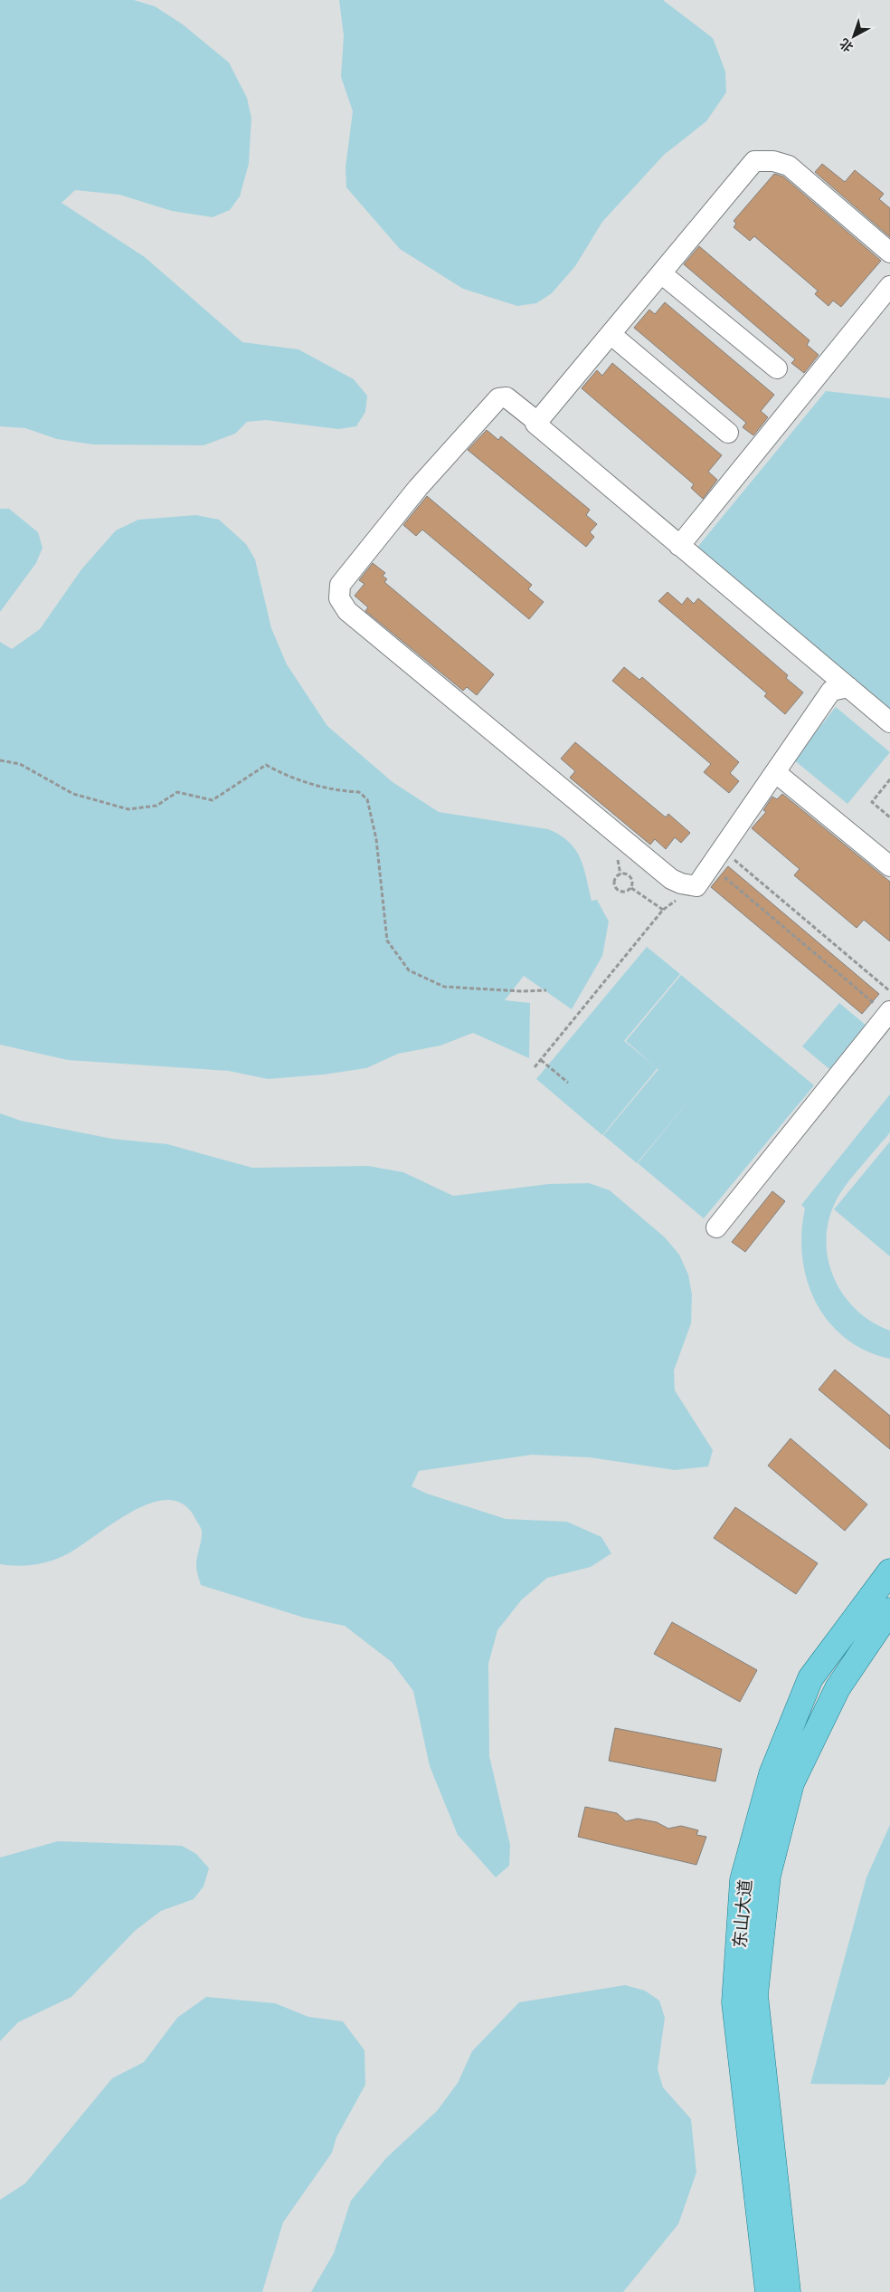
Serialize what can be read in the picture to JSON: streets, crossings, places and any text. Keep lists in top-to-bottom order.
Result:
{
  "streets": {
    "main road": ["东山大道"]
  },
  "north": "bottom left"
}
